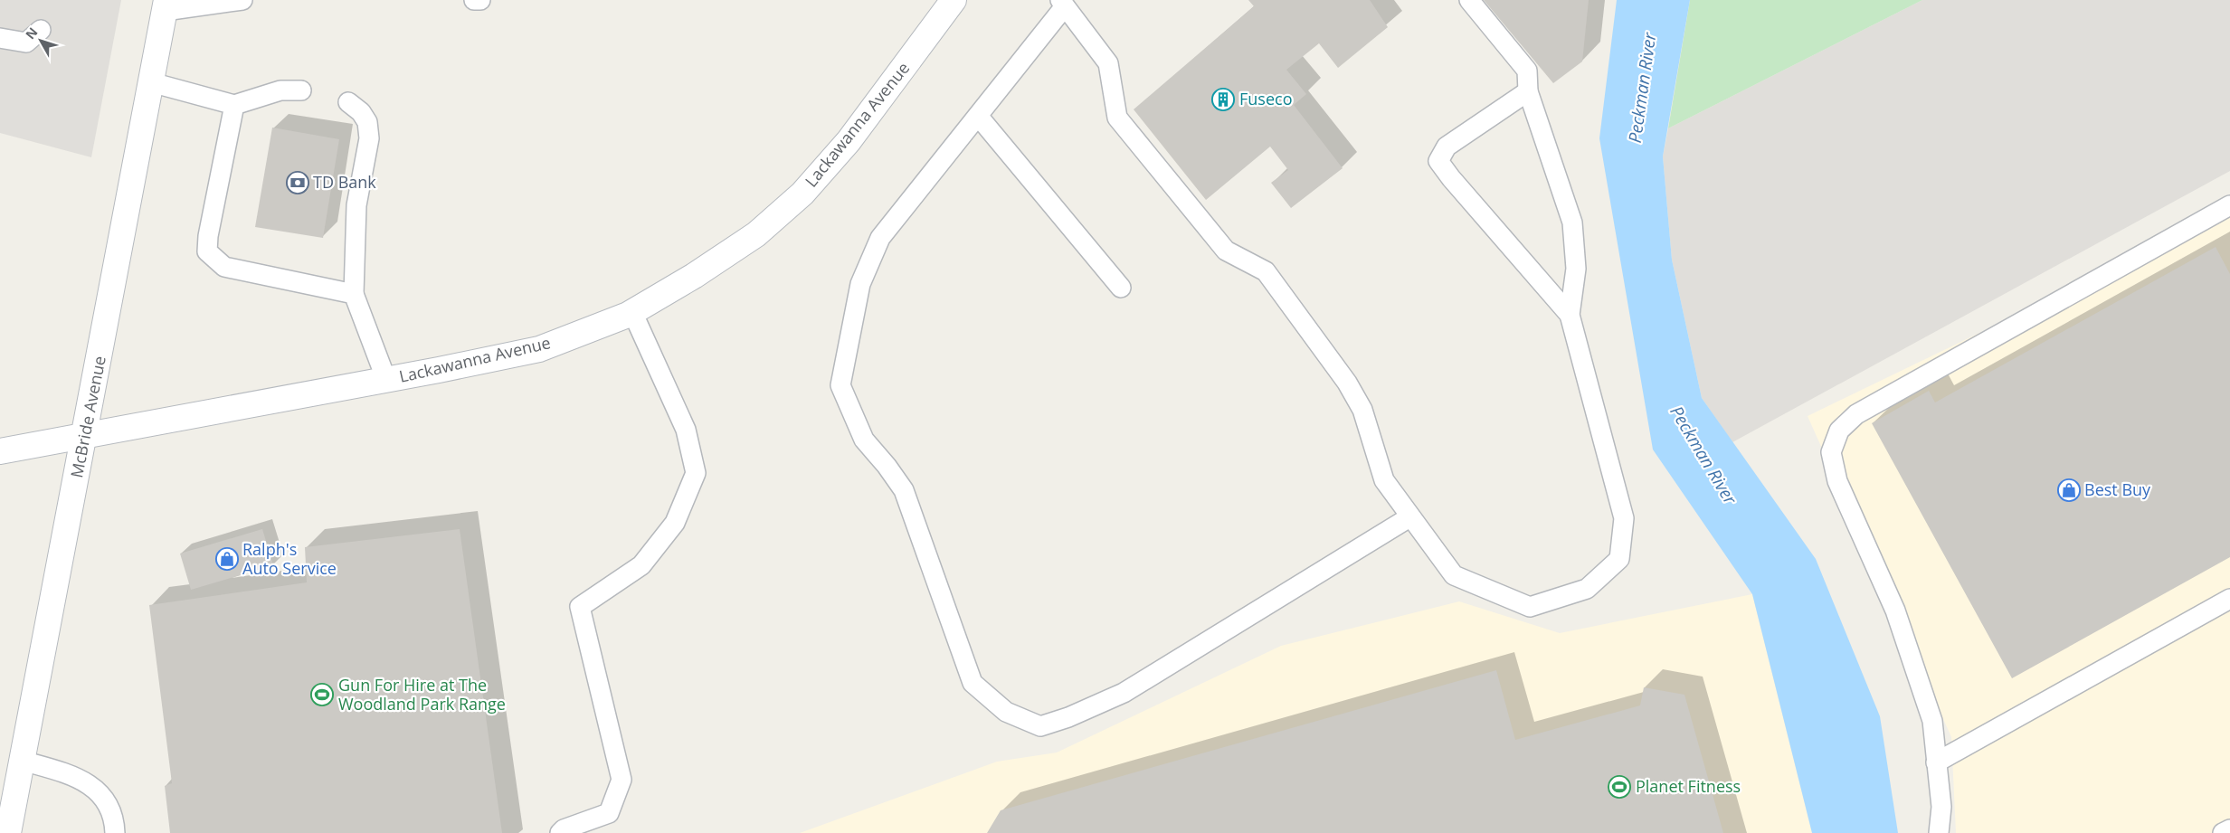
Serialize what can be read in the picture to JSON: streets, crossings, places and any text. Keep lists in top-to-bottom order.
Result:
{
  "streets": {
    "street": ["Lackawanna Avenue", "McBride Avenue"]
  },
  "crossings": [
    ["Lackawanna Avenue", "McBride Avenue"]
  ],
  "water": ["Peckman River"],
  "places": {
    "building": ["Fuseco"],
    "bank": ["TD Bank"],
    "shop": ["Best Buy", "Ralph's Auto Service"],
    "sports": ["Gun For Hire at The Woodland Park Range", "Planet Fitness"]
  },
  "north": "top left"
}
